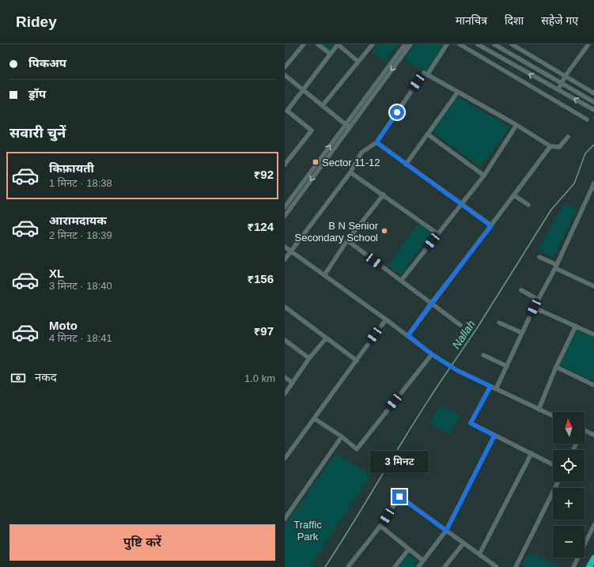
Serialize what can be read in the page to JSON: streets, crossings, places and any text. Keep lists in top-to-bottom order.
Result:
{
  "water": ["Nallah"],
  "parks": ["Traffic Park"],
  "places": {
    "transit": ["Sector 11-12"],
    "other": ["B N Senior Secondary School"]
  },
  "north": "top",
  "page": {
    "header": "Ridey",
    "nav": ["मानचित्र", "दिशा", "सहेजे गए"],
    "banner": ["पिकअप", "ड्रॉप"],
    "heading": "सवारी चुनें",
    "list": [
      {
        "name": "किफ़ायती",
        "note": "1 मिनट · 18:38",
        "value": "₹92"
      },
      {
        "name": "आरामदायक",
        "note": "2 मिनट · 18:39",
        "value": "₹124"
      },
      {
        "name": "XL",
        "note": "3 मिनट · 18:40",
        "value": "₹156"
      },
      {
        "name": "Moto",
        "note": "4 मिनट · 18:41",
        "value": "₹97"
      }
    ],
    "pay": ["नकद", "1.0 km"],
    "map_buttons": ["+", "−"],
    "bubble": "3 मिनट",
    "buttons": "पुष्टि करें"
  }
}
